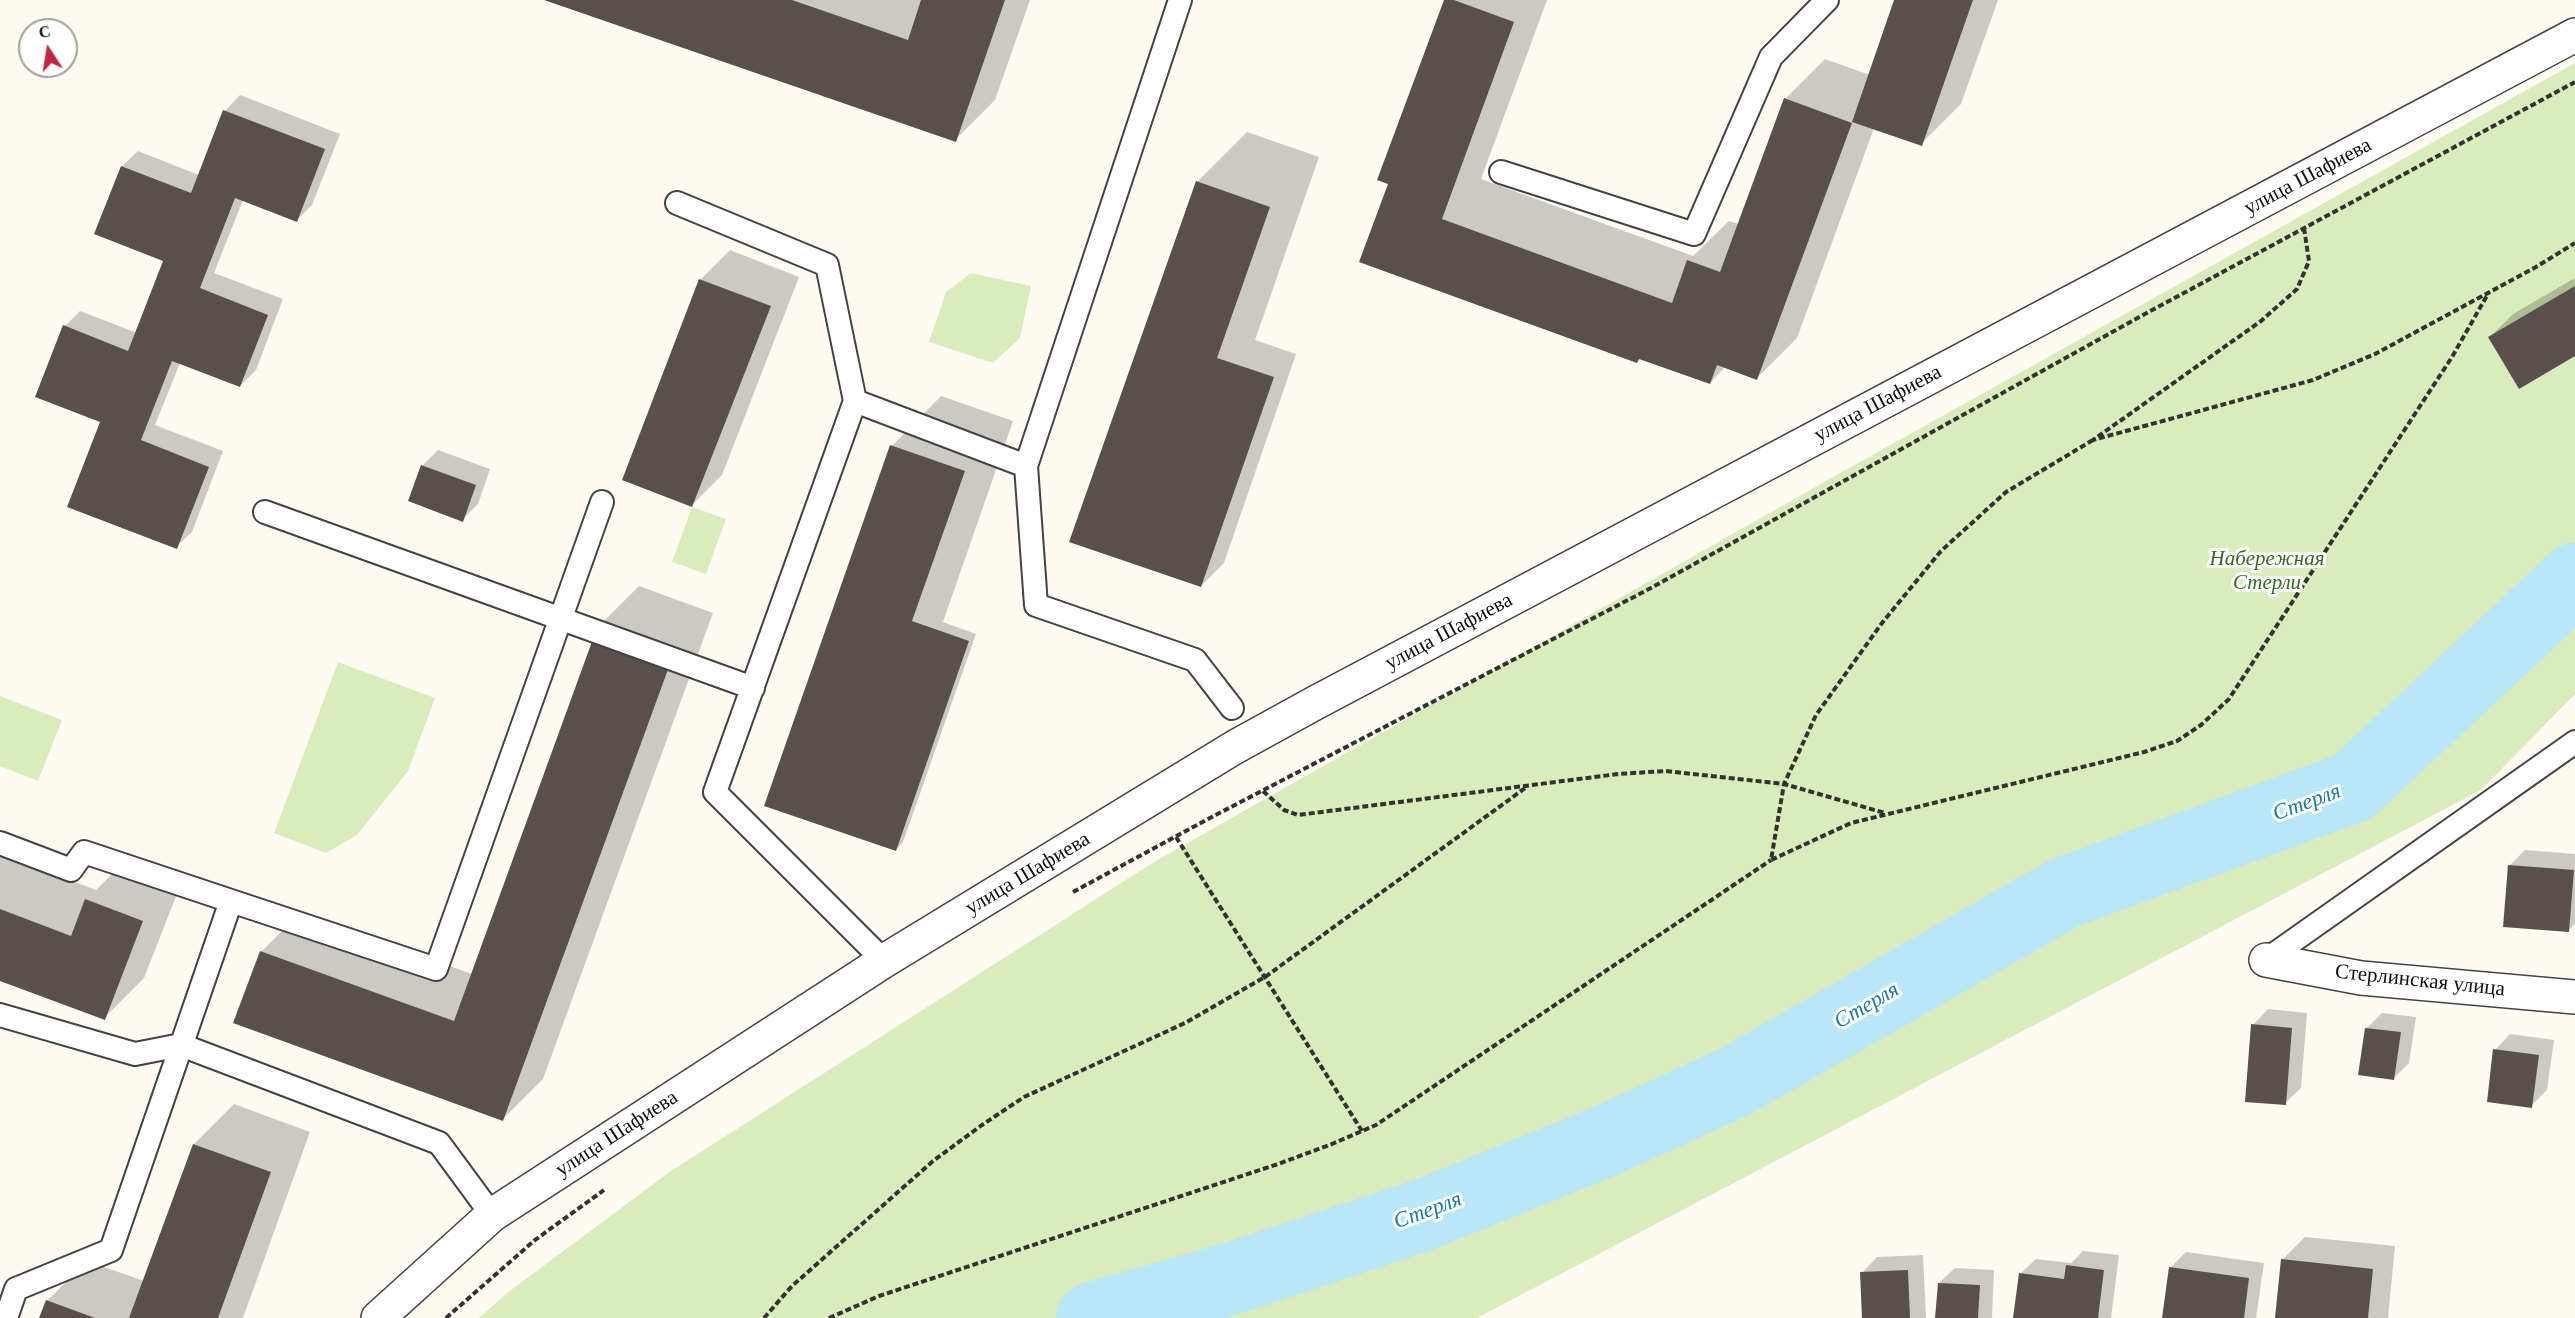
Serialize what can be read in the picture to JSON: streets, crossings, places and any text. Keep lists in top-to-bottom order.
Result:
{
  "streets": {
    "street": ["улица Шафиева", "Стерлинская улица"]
  },
  "water": ["Стерля"],
  "parks": ["Набережная Стерли"],
  "north": "top"
}
